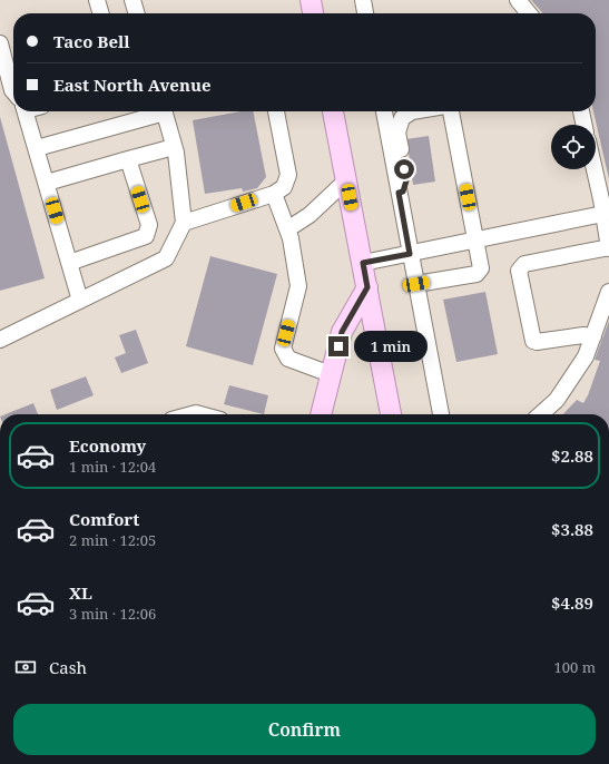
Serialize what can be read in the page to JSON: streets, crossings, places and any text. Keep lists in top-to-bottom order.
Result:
{
  "page": {
    "banner": ["Taco Bell", "East North Avenue"],
    "bubble": "1 min",
    "list": [
      {
        "name": "Economy",
        "note": "1 min · 12:04",
        "value": "$2.88"
      },
      {
        "name": "Comfort",
        "note": "2 min · 12:05",
        "value": "$3.88"
      },
      {
        "name": "XL",
        "note": "3 min · 12:06",
        "value": "$4.89"
      }
    ],
    "pay": ["Cash", "100 m"],
    "buttons": "Confirm"
  }
}
